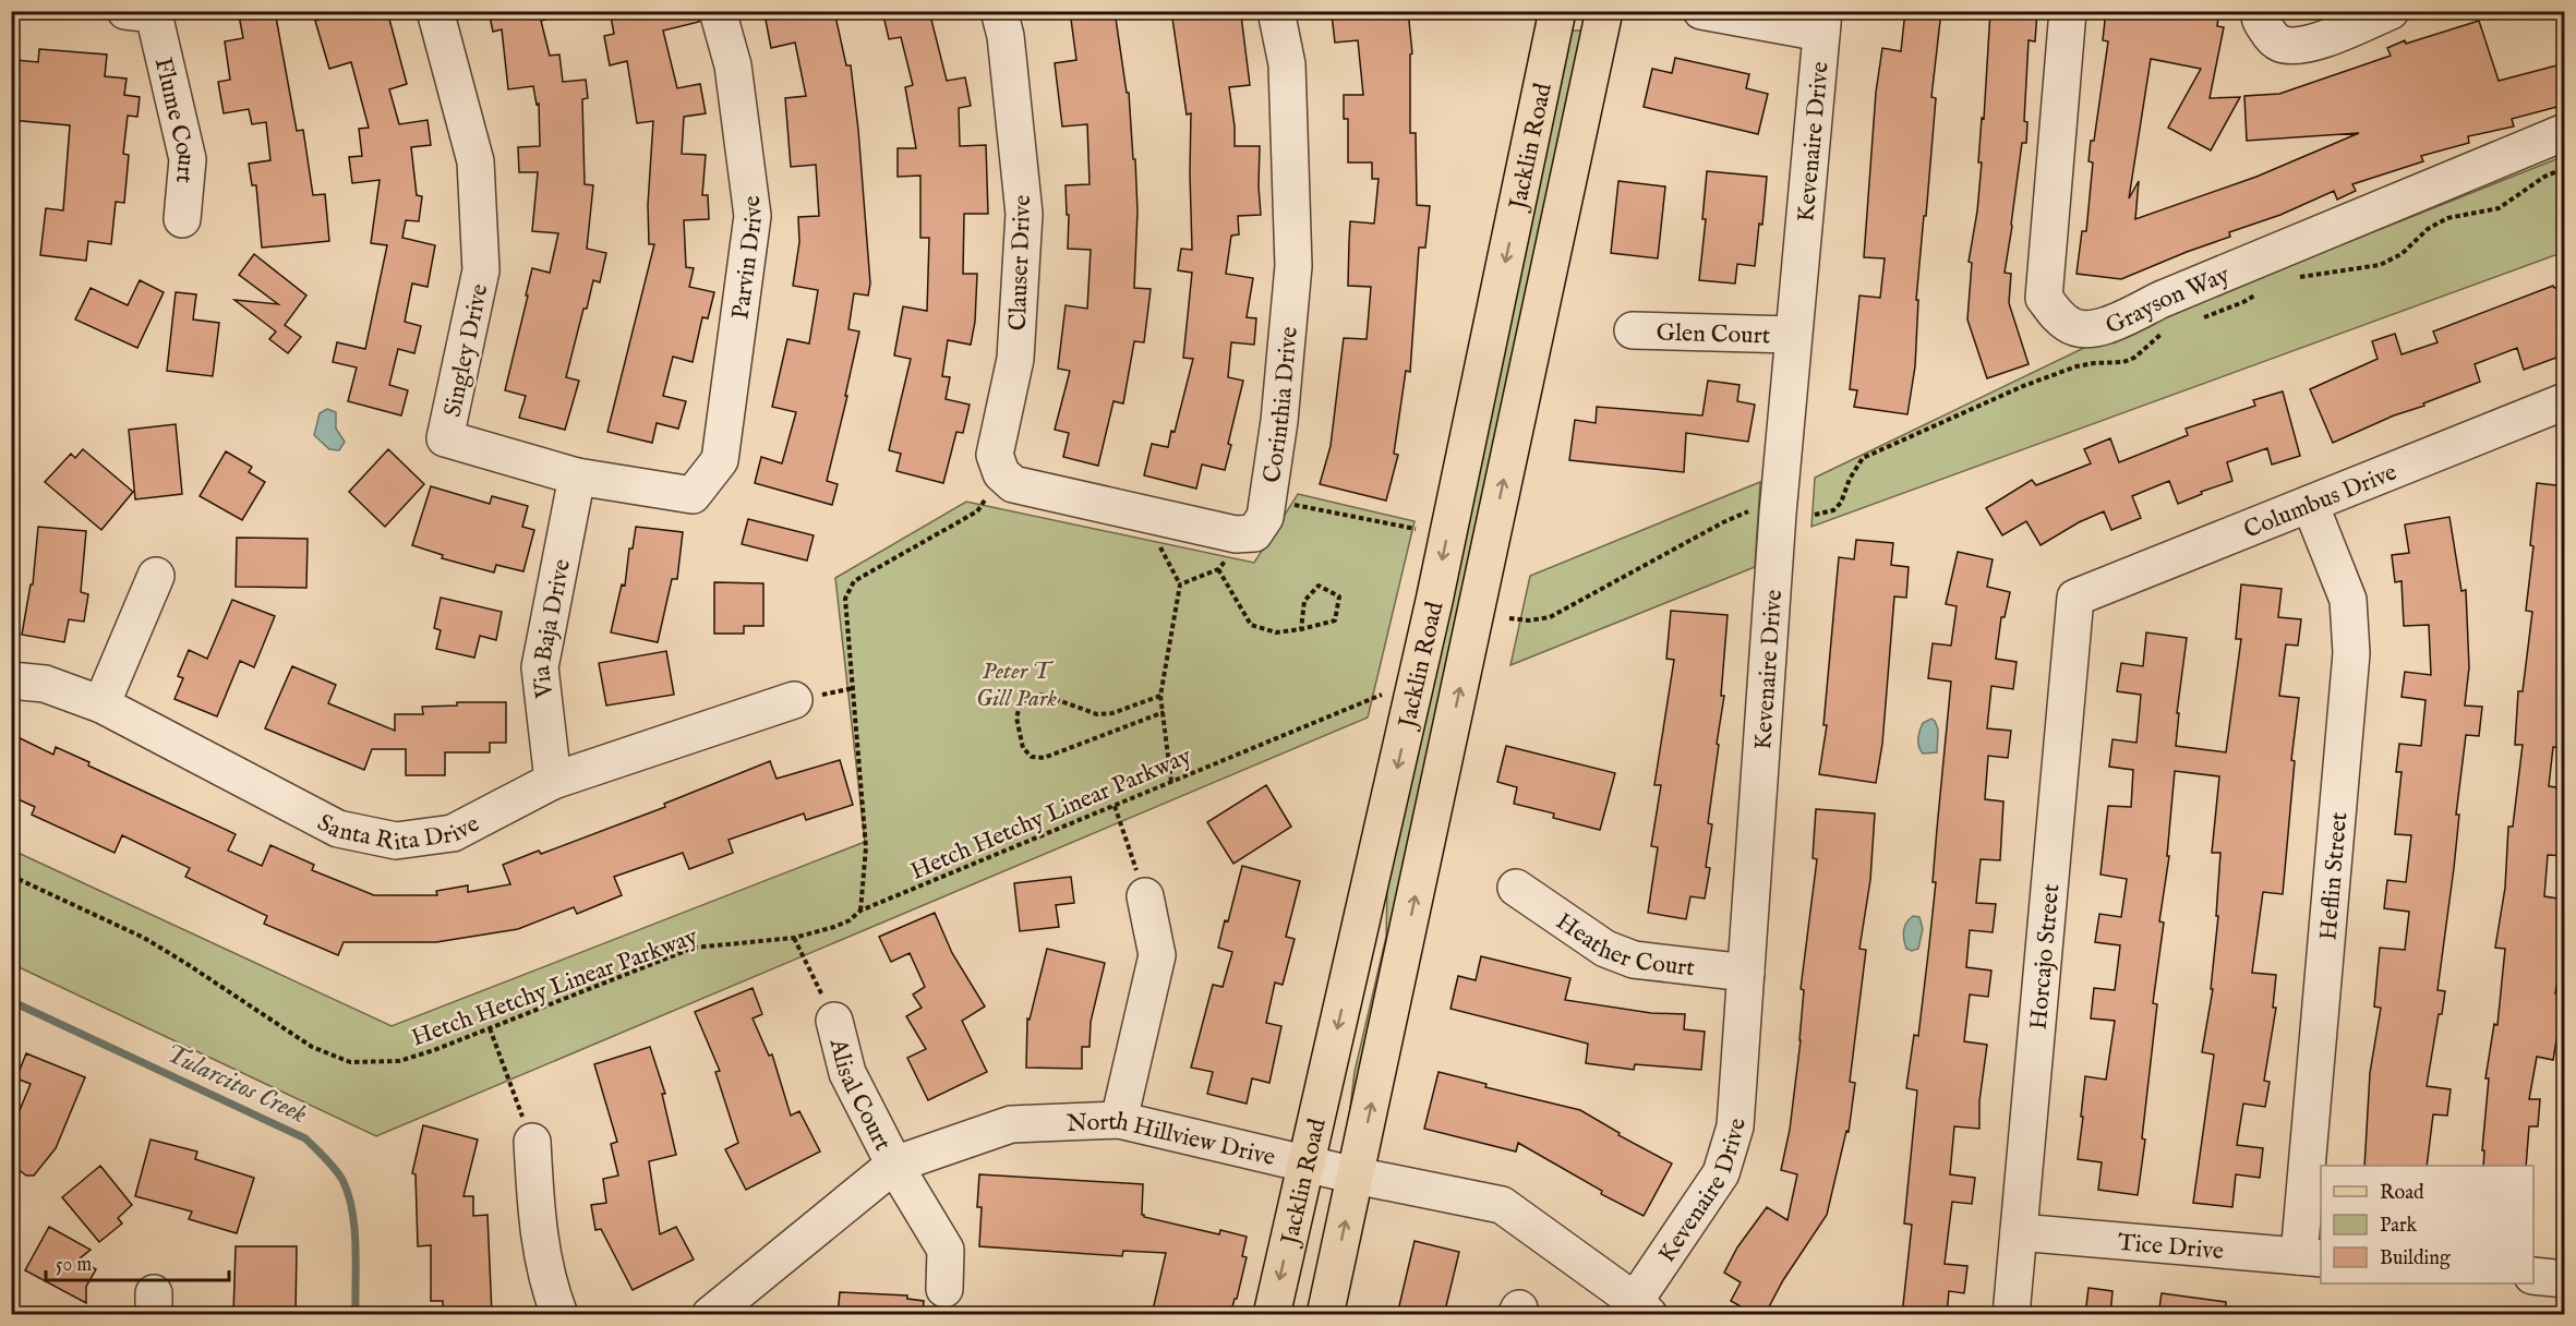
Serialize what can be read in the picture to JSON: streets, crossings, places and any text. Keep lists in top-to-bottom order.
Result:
{
  "streets": {
    "main road": ["Jacklin Road"],
    "street": [
      "Flume Court",
      "Kevenaire Drive",
      "Parvin Drive",
      "Clauser Drive",
      "Grayson Way",
      "Glen Court",
      "Singley Drive",
      "Corinthia Drive",
      "Columbus Drive",
      "Via Baja Drive",
      "Santa Rita Drive",
      "Heflin Street",
      "Heather Court",
      "Horcajo Street",
      "Alisal Court",
      "North Hillview Drive",
      "Tice Drive"
    ],
    "path": ["Hetch Hetchy Linear Parkway"]
  },
  "crossings": [
    ["Kevenaire Drive", "Glen Court"],
    ["Kevenaire Drive", "Heather Court"],
    ["Kevenaire Drive", "North Hillview Drive"],
    ["Jacklin Road", "North Hillview Drive"],
    ["Parvin Drive", "Singley Drive"],
    ["Singley Drive", "Via Baja Drive"],
    ["Columbus Drive", "Heflin Street"],
    ["Columbus Drive", "Horcajo Street"],
    ["Via Baja Drive", "Santa Rita Drive"],
    ["Heflin Street", "Tice Drive"],
    ["Horcajo Street", "Tice Drive"],
    ["Alisal Court", "North Hillview Drive"]
  ],
  "water": ["Tularcitos Creek"],
  "parks": ["Peter T Gill Park"],
  "legend": ["Road", "Park", "Building"],
  "scale_bar": "50 m"
}
